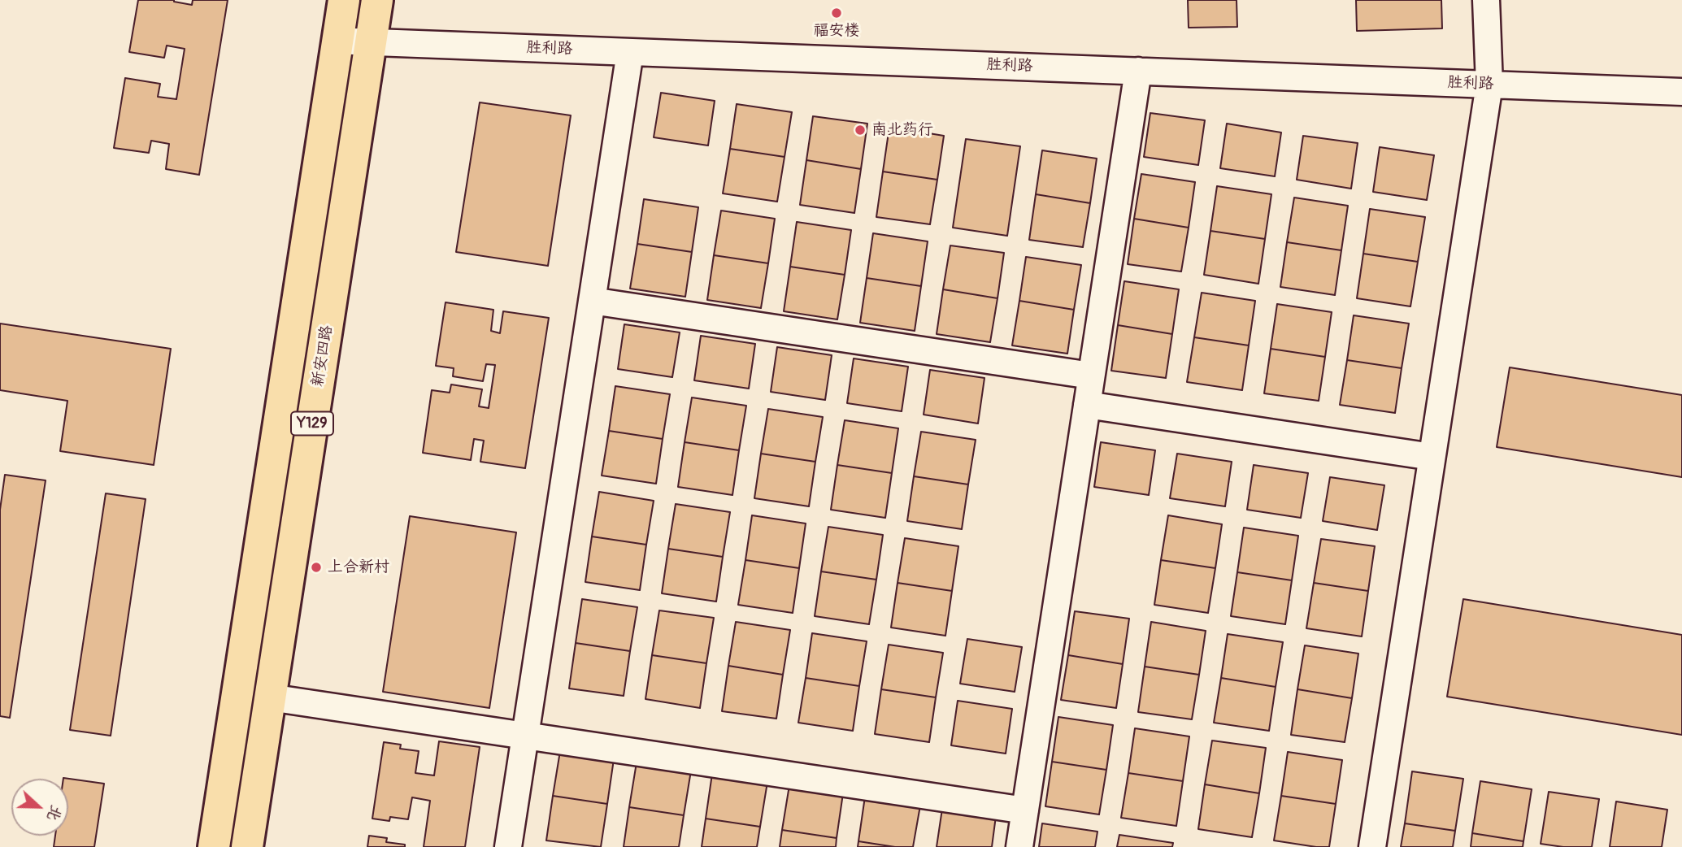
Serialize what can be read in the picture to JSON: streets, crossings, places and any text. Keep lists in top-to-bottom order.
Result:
{
  "streets": {
    "main road": ["新安四路", "Y129"],
    "street": ["胜利路"]
  },
  "crossings": [
    ["胜利路", "新安四路"]
  ],
  "places": ["福安楼", "南北药行", "上合新村"],
  "north": "right"
}
